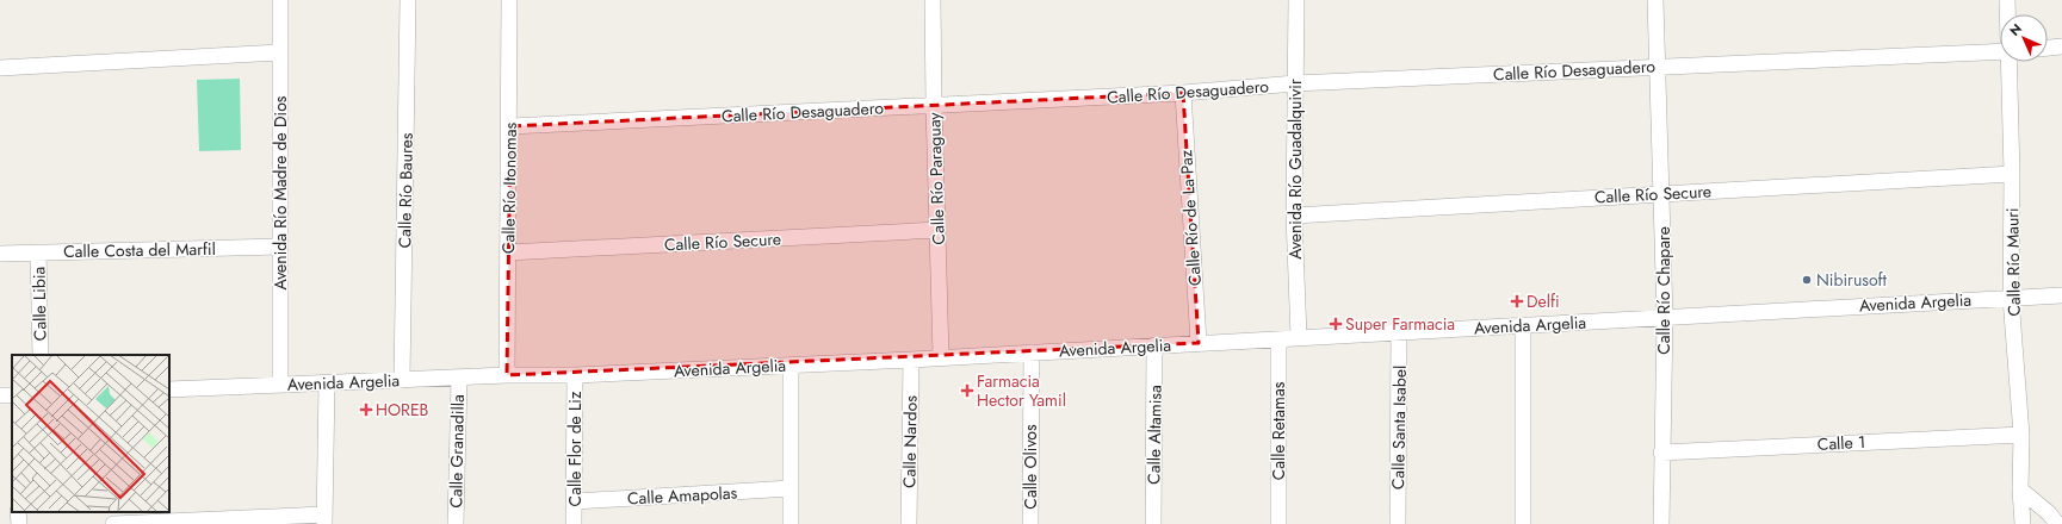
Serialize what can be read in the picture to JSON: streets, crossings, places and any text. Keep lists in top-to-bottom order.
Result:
{
  "streets": {
    "street": [
      "Calle Río Desaguadero",
      "Avenida Río Guadalquivir",
      "Calle Río Paraguay",
      "Calle Río Itonomas",
      "Calle Río Baures",
      "Avenida Río Madre de Dios",
      "Calle Río Secure",
      "Calle Río de La Paz",
      "Calle Costa del Marfil",
      "Calle Río Mauri",
      "Calle Río Chapare",
      "Avenida Argelia",
      "Calle Libia",
      "Calle Santa Isabel",
      "Calle Retamas",
      "Calle Altamisa",
      "Calle Nardos",
      "Calle 1",
      "Calle Flor de Liz",
      "Calle Granadilla",
      "Calle Olivos",
      "Calle Amapolas"
    ]
  },
  "crossings": [
    ["Calle Río Desaguadero", "Avenida Río Guadalquivir"],
    ["Calle Río Desaguadero", "Calle Río Paraguay"],
    ["Calle Río Desaguadero", "Calle Río Itonomas"],
    ["Calle Río Desaguadero", "Calle Río de La Paz"],
    ["Calle Río Desaguadero", "Calle Río Chapare"],
    ["Avenida Río Guadalquivir", "Calle Río Secure"],
    ["Avenida Río Guadalquivir", "Avenida Argelia"],
    ["Calle Río Paraguay", "Calle Río Secure"],
    ["Calle Río Paraguay", "Avenida Argelia"],
    ["Calle Río Itonomas", "Calle Río Secure"],
    ["Calle Río Itonomas", "Avenida Argelia"],
    ["Calle Río Baures", "Avenida Argelia"],
    ["Avenida Río Madre de Dios", "Calle Costa del Marfil"],
    ["Avenida Río Madre de Dios", "Avenida Argelia"],
    ["Calle Río Secure", "Calle Río Mauri"],
    ["Calle Río Secure", "Calle Río Chapare"],
    ["Calle Río de La Paz", "Avenida Argelia"],
    ["Calle Costa del Marfil", "Calle Libia"],
    ["Calle Río Mauri", "Avenida Argelia"],
    ["Calle Río Mauri", "Calle 1"],
    ["Calle Río Chapare", "Avenida Argelia"],
    ["Calle Río Chapare", "Calle 1"],
    ["Avenida Argelia", "Calle Santa Isabel"],
    ["Avenida Argelia", "Calle Retamas"],
    ["Avenida Argelia", "Calle Altamisa"],
    ["Avenida Argelia", "Calle Nardos"],
    ["Avenida Argelia", "Calle Flor de Liz"],
    ["Avenida Argelia", "Calle Granadilla"],
    ["Avenida Argelia", "Calle Olivos"],
    ["Calle Flor de Liz", "Calle Amapolas"]
  ],
  "places": {
    "other": ["Nibirusoft"],
    "health": [
      "Delfi",
      "Super Farmacia",
      "Farmacia Hector Yamil",
      "HOREB"
    ]
  },
  "north": "top left"
}
